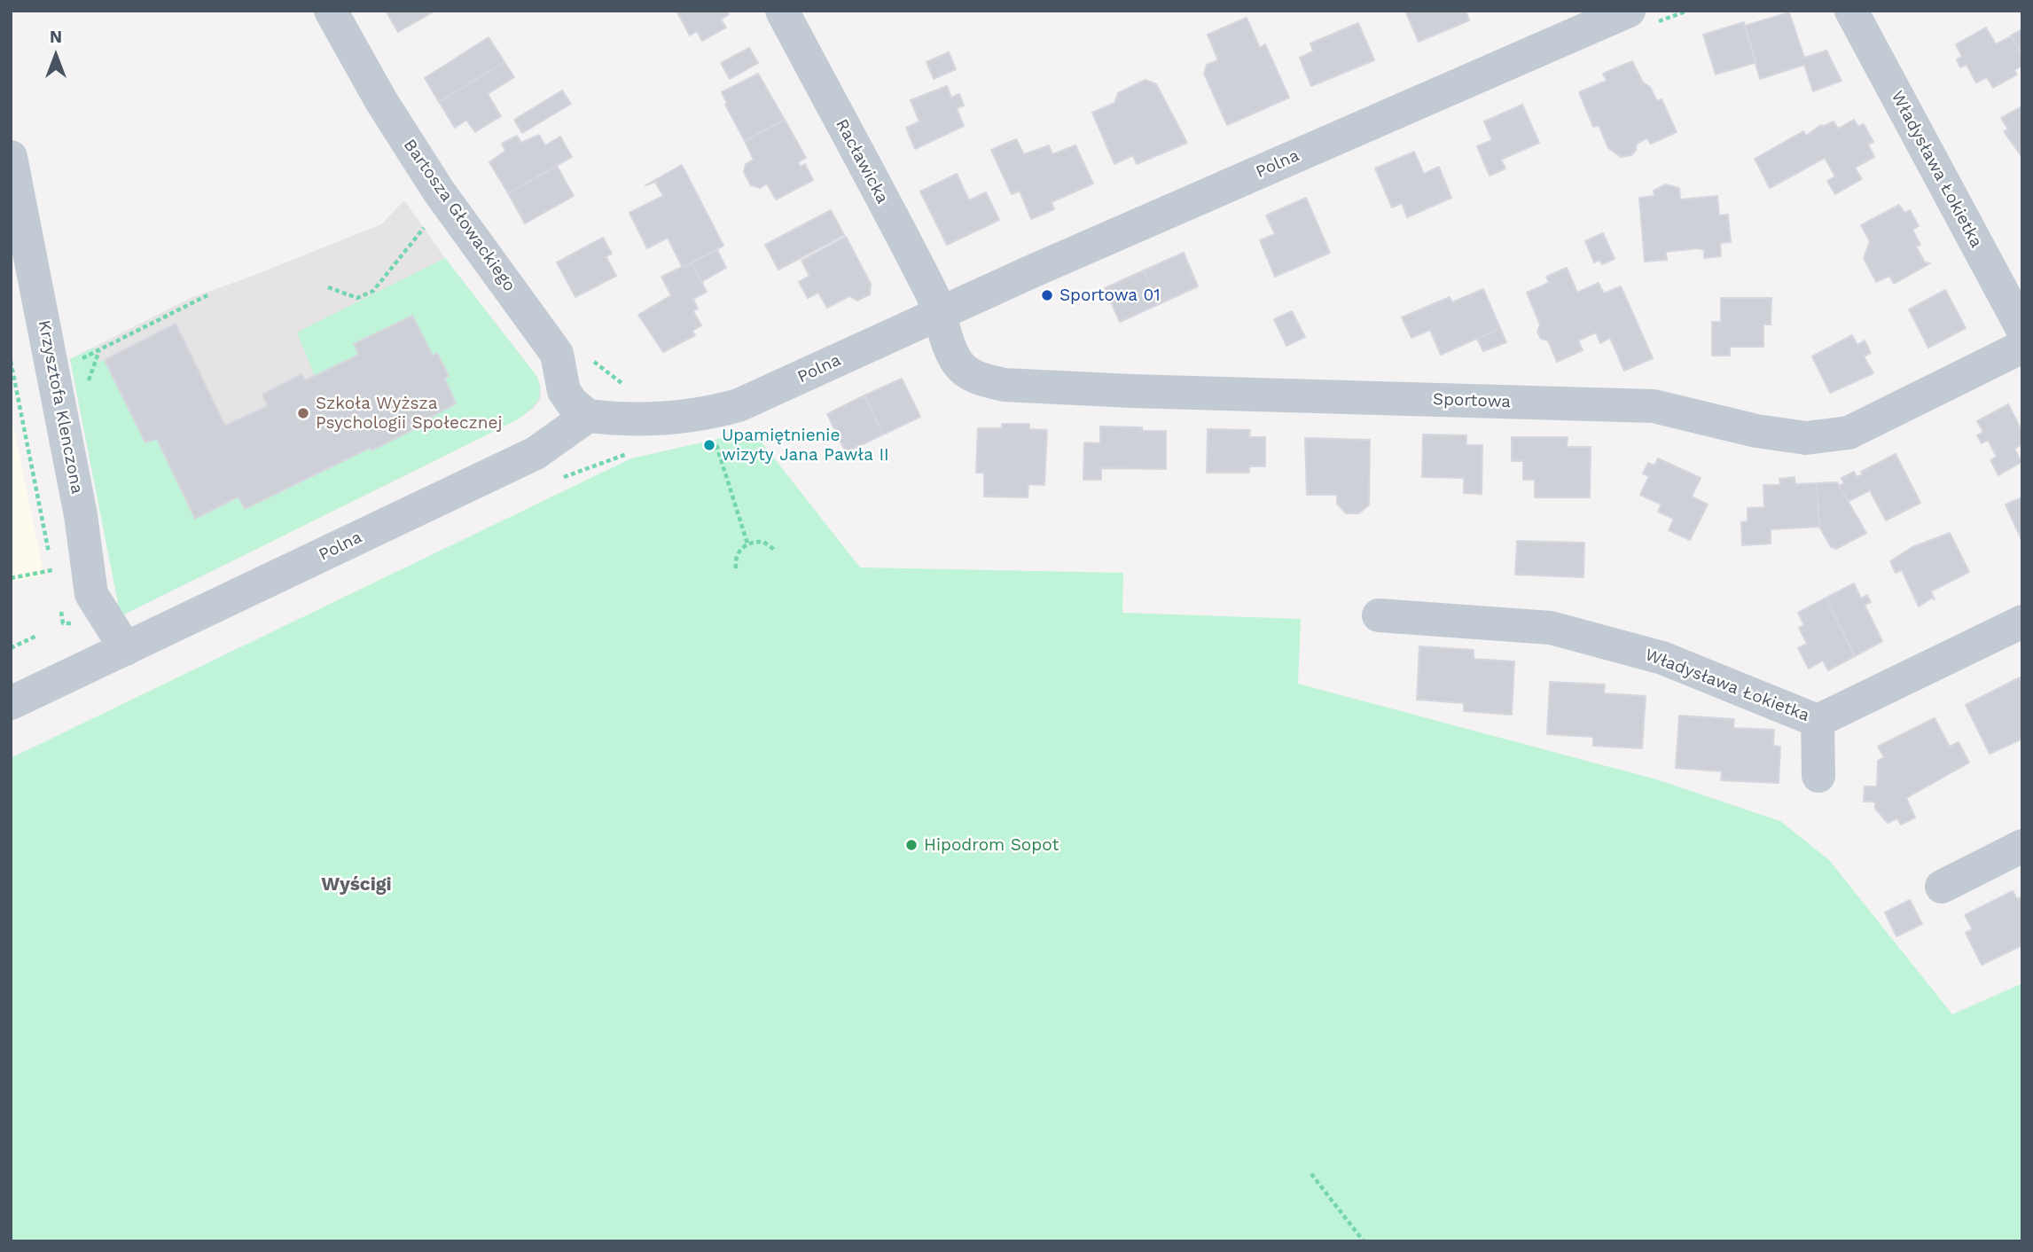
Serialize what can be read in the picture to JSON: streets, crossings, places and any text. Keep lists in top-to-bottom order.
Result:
{
  "streets": {
    "street": [
      "Racławicka",
      "Polna",
      "Władysława Łokietka",
      "Bartosza Głowackiego",
      "Sportowa",
      "Krzysztofa Klenczona"
    ]
  },
  "crossings": [
    ["Racławicka", "Polna"],
    ["Racławicka", "Sportowa"],
    ["Polna", "Bartosza Głowackiego"],
    ["Polna", "Sportowa"],
    ["Polna", "Krzysztofa Klenczona"]
  ],
  "districts": ["Wyścigi"],
  "places": [
    "Sportowa 01",
    "Szkoła Wyższa Psychologii Społecznej",
    "Upamiętnienie wizyty Jana Pawła II",
    "Hipodrom Sopot"
  ],
  "north": "top"
}
